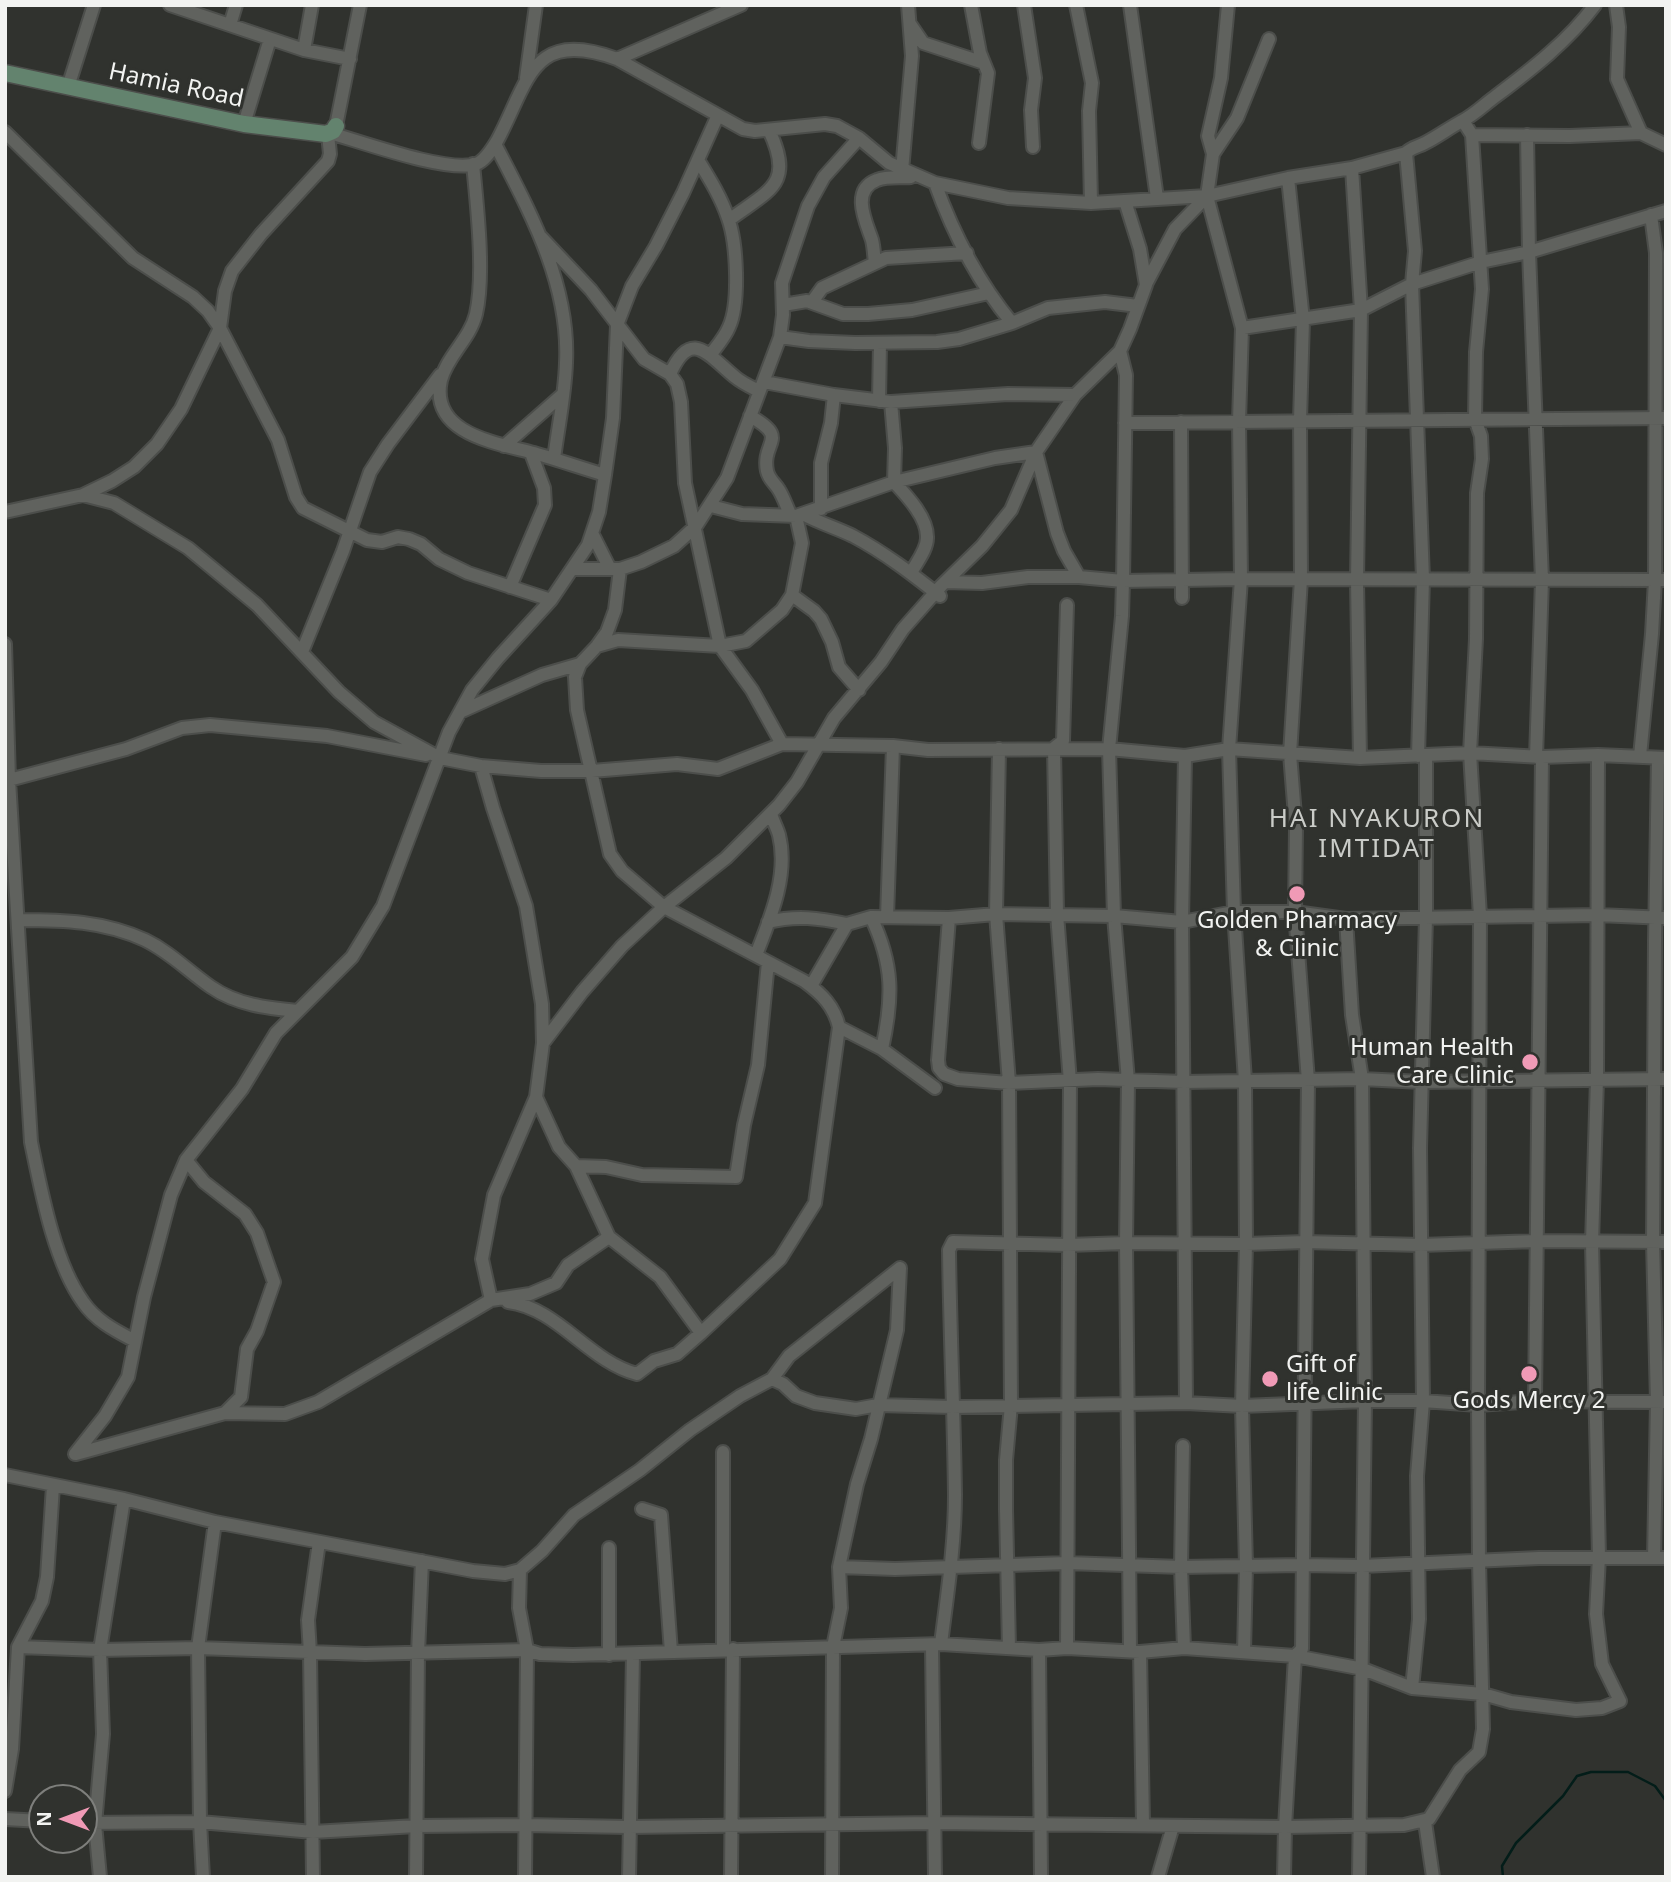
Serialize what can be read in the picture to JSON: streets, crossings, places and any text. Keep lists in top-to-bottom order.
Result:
{
  "streets": {
    "street": ["Hamia Road"]
  },
  "districts": ["HAI NYAKURON IMTIDAT"],
  "places": [
    "Golden Pharmacy & Clinic",
    "Human Health Care Clinic",
    "Gods Mercy 2",
    "Gift of life clinic"
  ],
  "north": "left"
}
